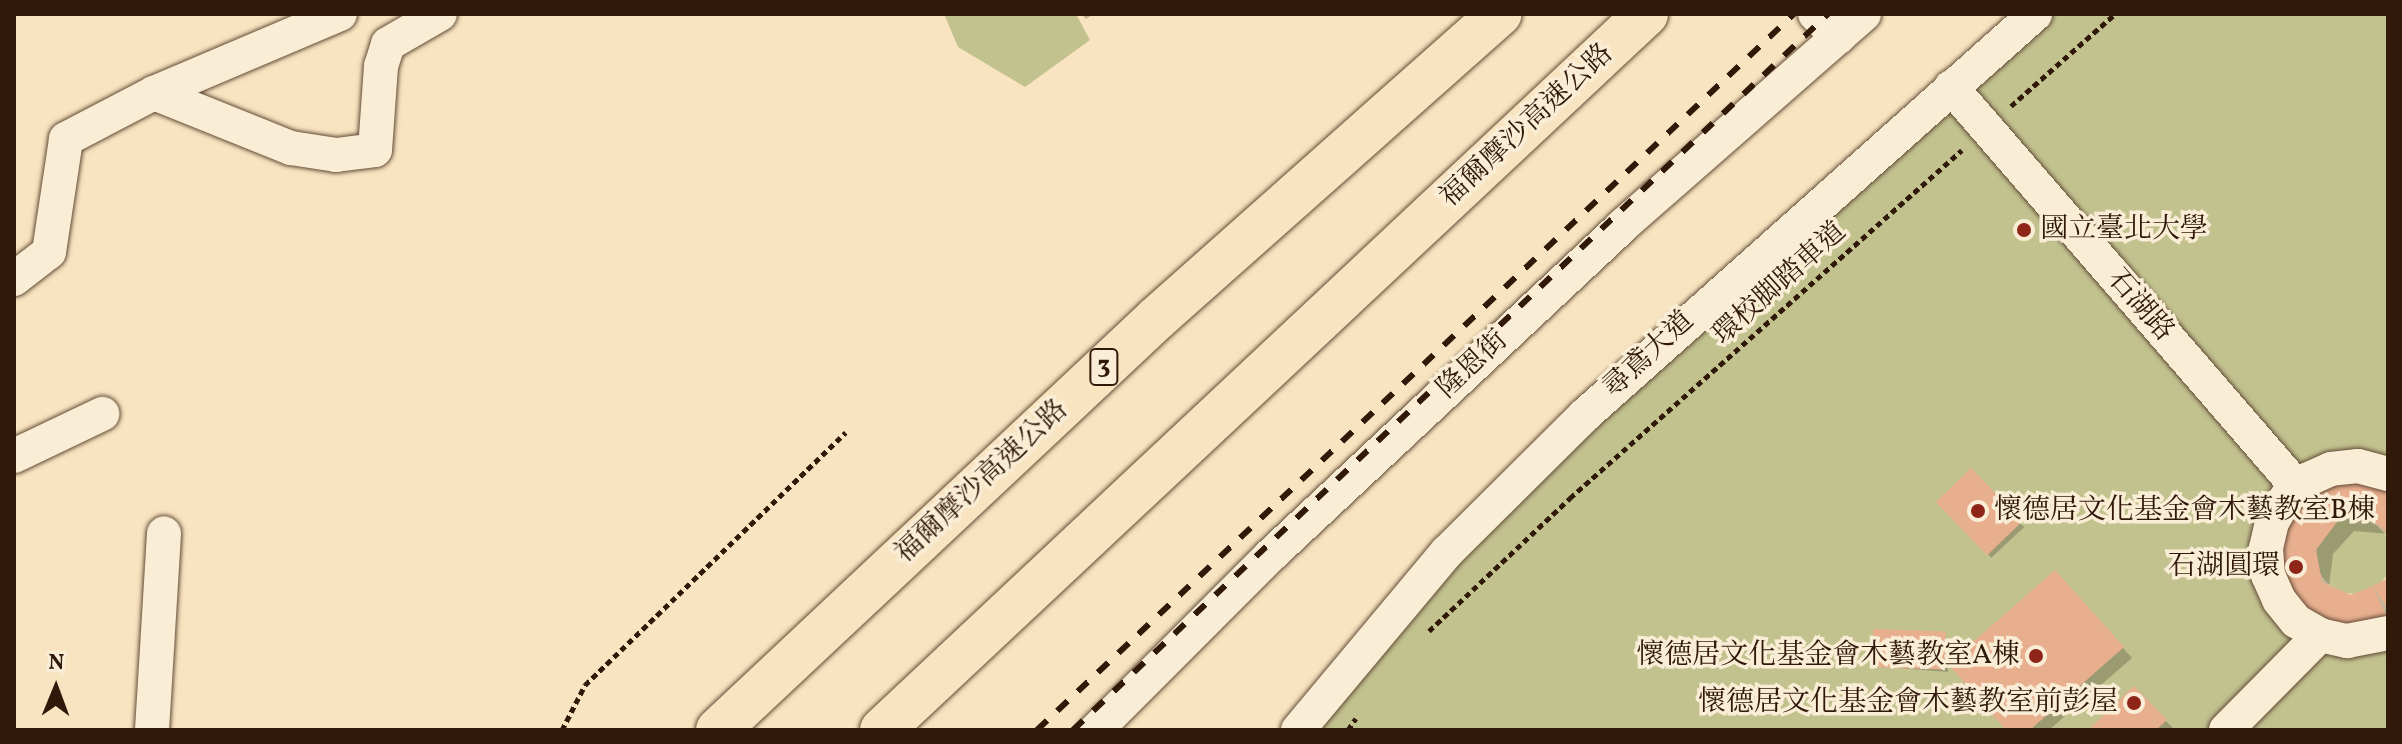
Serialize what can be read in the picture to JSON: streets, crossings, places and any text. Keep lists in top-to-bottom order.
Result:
{
  "streets": {
    "highway": ["福爾摩沙高速公路", "3"],
    "street": ["石湖路", "尋鳶大道", "隆恩街"],
    "path": ["環校脚踏車道"]
  },
  "crossings": [
    ["環校脚踏車道", "石湖路"],
    ["石湖路", "尋鳶大道"]
  ],
  "places": [
    "國立臺北大學",
    "懷德居文化基金會木藝教室B棟",
    "石湖圓環",
    "懷德居文化基金會木藝教室A棟",
    "懷德居文化基金會木藝教室前彭屋"
  ],
  "north": "top"
}
